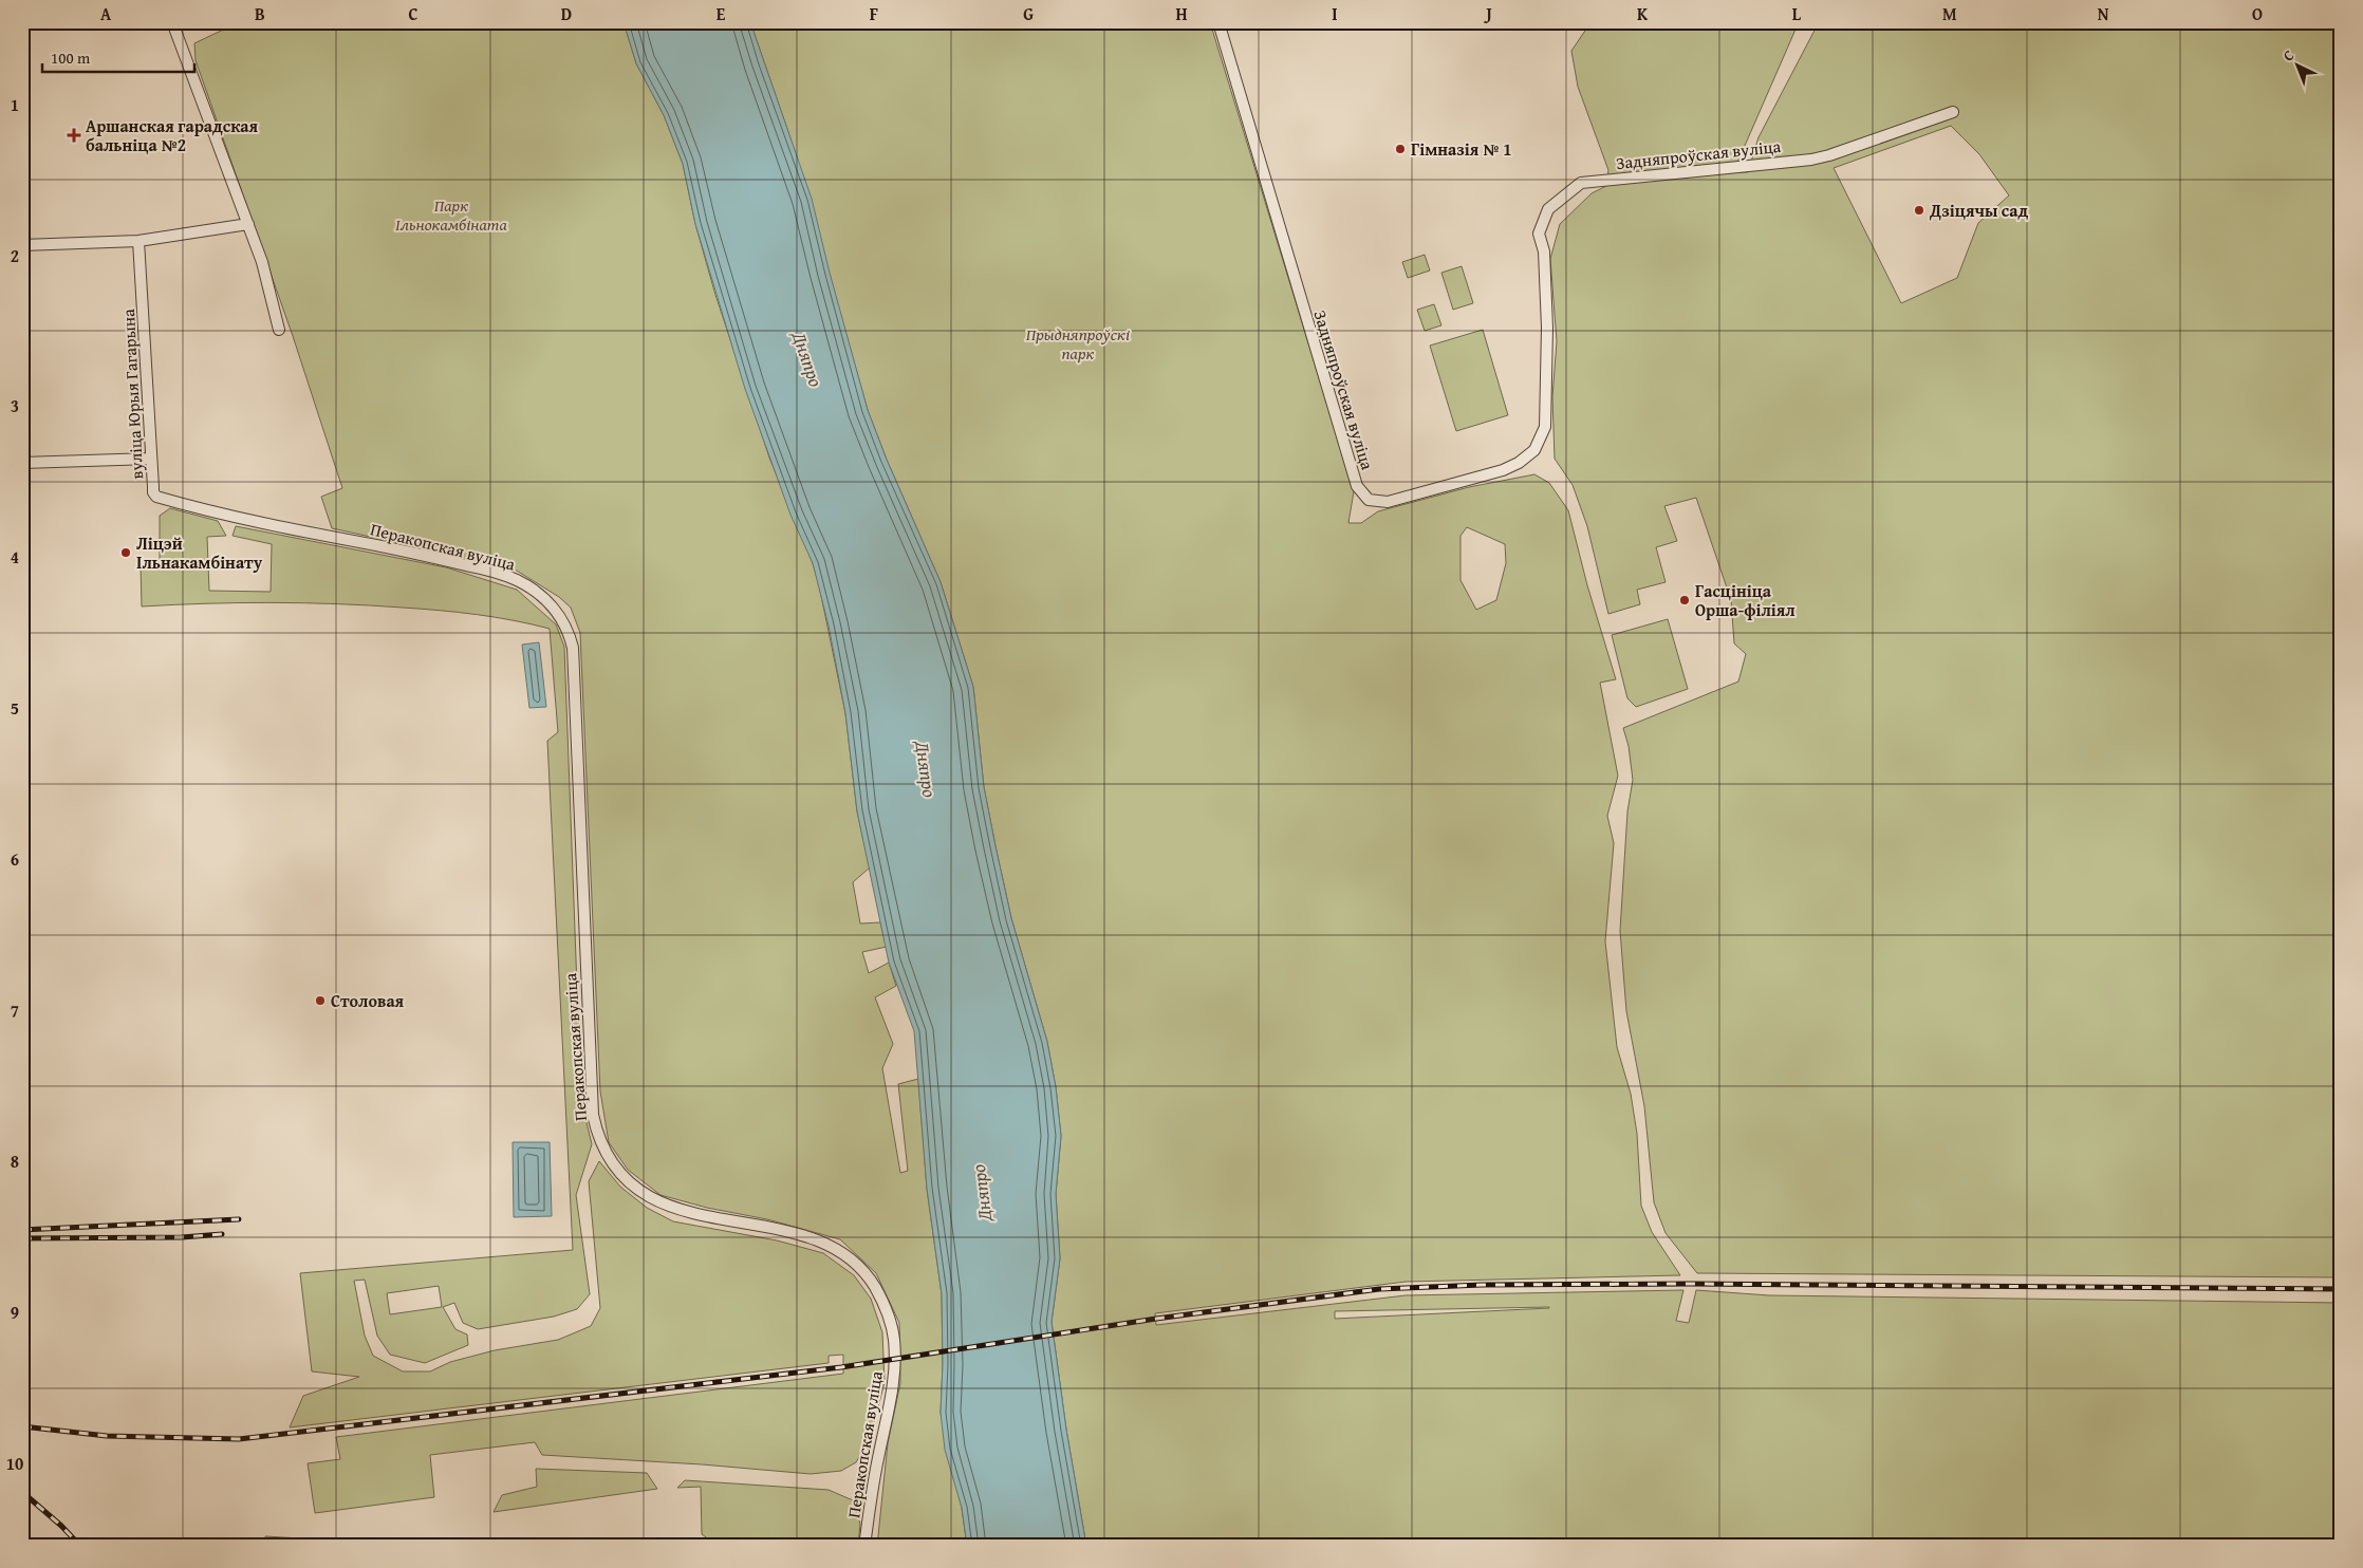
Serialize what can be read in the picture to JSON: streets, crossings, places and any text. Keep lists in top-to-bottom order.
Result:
{
  "streets": {
    "street": ["Задняпроўская вуліца", "вуліца Юрыя Гагарына", "Перакопская вуліца"]
  },
  "crossings": [
    ["вуліца Юрыя Гагарына", "Перакопская вуліца"]
  ],
  "water": ["Дняпро"],
  "parks": ["Парк Ільнокамбіната", "Прыдняпроўскі парк"],
  "places": {
    "health": ["Аршанская гарадская бальніца №2"],
    "other": [
      "Гімназія № 1",
      "Дзіцячы сад",
      "Ліцэй Ільнакамбінату",
      "Гасцініца Орша-філіял",
      "Столовая"
    ]
  },
  "scale_bar": "100 m",
  "north": "top left",
  "grid": {
    "columns": [
      "A",
      "B",
      "C",
      "D",
      "E",
      "F",
      "G",
      "H",
      "I",
      "J",
      "K",
      "L",
      "M",
      "N",
      "O"
    ],
    "rows": [
      "1",
      "2",
      "3",
      "4",
      "5",
      "6",
      "7",
      "8",
      "9",
      "10"
    ]
  }
}
